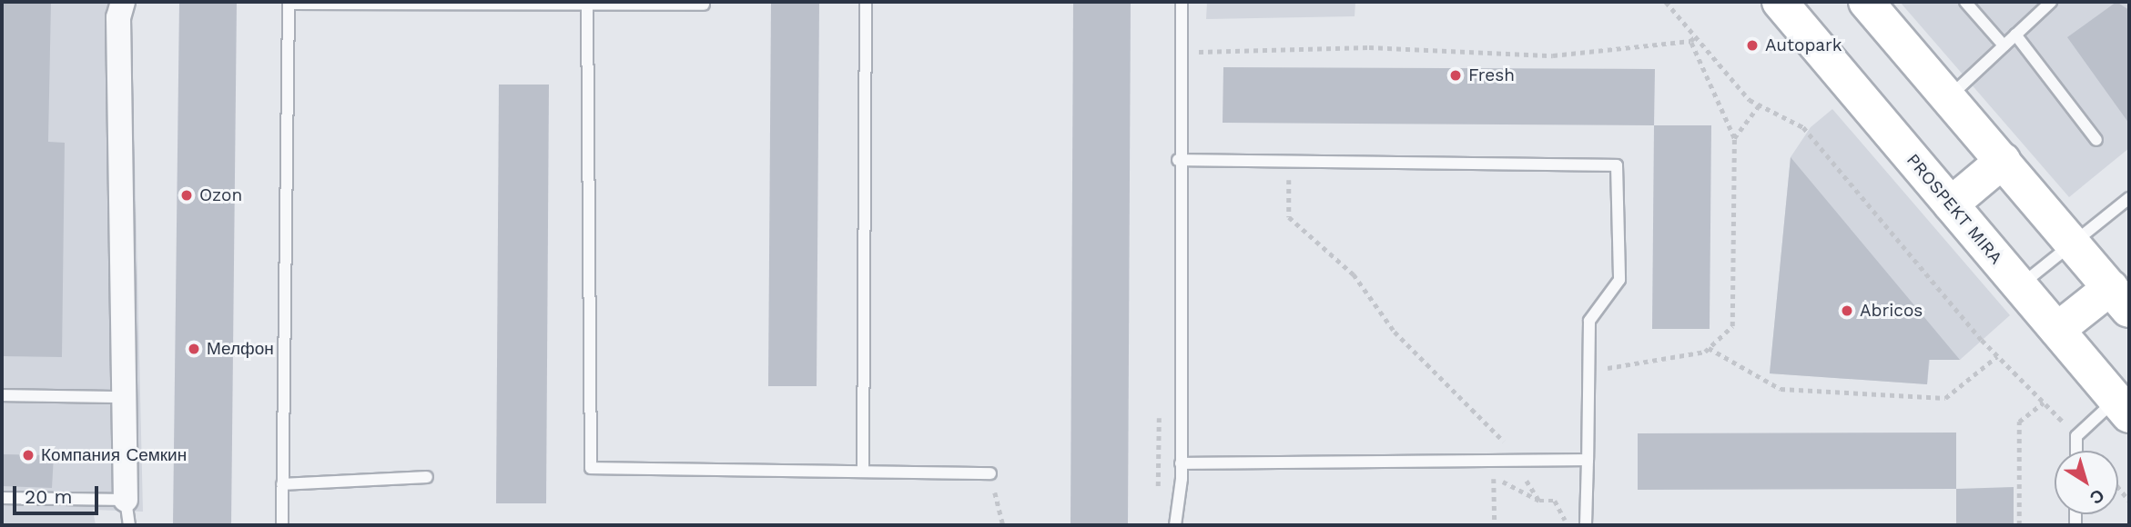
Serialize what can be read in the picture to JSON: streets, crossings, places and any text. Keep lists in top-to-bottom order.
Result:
{
  "streets": {
    "main road": ["PROSPEKT MIRA"]
  },
  "places": [
    "Autopark",
    "Fresh",
    "Ozon",
    "Abricos",
    "Мелфон",
    "Компания Семкин"
  ],
  "scale_bar": "20 m",
  "north": "bottom right"
}
